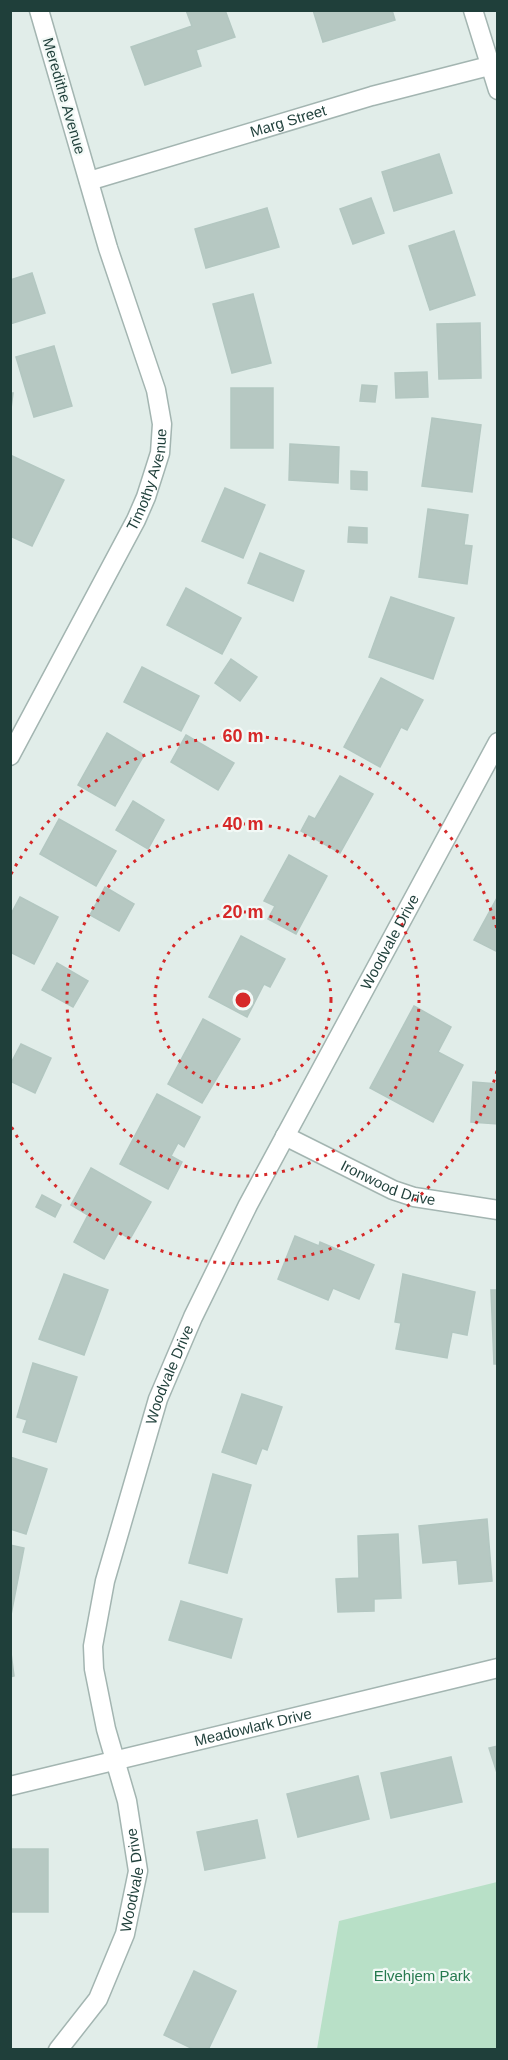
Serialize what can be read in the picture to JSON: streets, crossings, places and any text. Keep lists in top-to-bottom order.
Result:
{
  "streets": {
    "street": [
      "Meredithe Avenue",
      "Marg Street",
      "Timothy Avenue",
      "Woodvale Drive",
      "Ironwood Drive",
      "Meadowlark Drive"
    ]
  },
  "crossings": [
    ["Meredithe Avenue", "Marg Street"],
    ["Meredithe Avenue", "Timothy Avenue"],
    ["Marg Street", "Timothy Avenue"],
    ["Woodvale Drive", "Ironwood Drive"],
    ["Woodvale Drive", "Meadowlark Drive"]
  ],
  "parks": ["Elvehjem Park"],
  "rings": ["60 m", "40 m", "20 m"]
}
